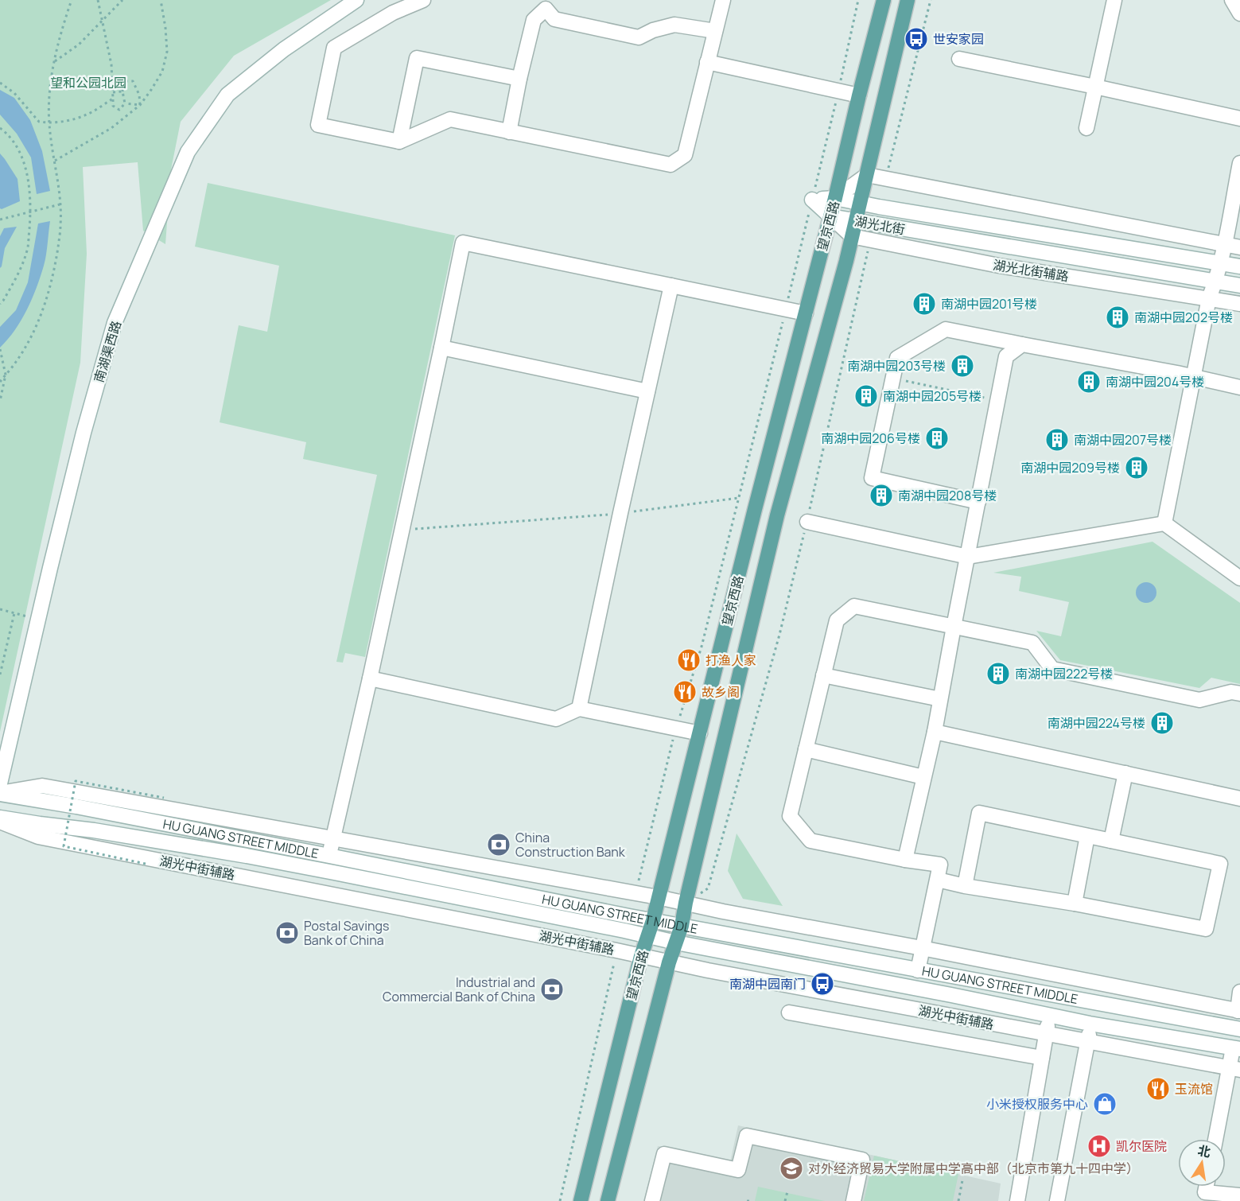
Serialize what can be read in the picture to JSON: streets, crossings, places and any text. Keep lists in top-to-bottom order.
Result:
{
  "streets": {
    "main road": ["望京西路"],
    "street": [
      "湖光北街",
      "湖光北街辅路",
      "南湖渠西路",
      "HU GUANG STREET MIDDLE",
      "湖光中街辅路"
    ]
  },
  "crossings": [
    ["湖光北街", "望京西路"],
    ["望京西路", "湖光北街辅路"],
    ["望京西路", "HU GUANG STREET MIDDLE"],
    ["望京西路", "湖光中街辅路"]
  ],
  "parks": ["望和公园北园"],
  "places": {
    "bus stop": ["世安家园", "南湖中园南门"],
    "building": [
      "南湖中园201号楼",
      "南湖中园202号楼",
      "南湖中园203号楼",
      "南湖中园204号楼",
      "南湖中园205号楼",
      "南湖中园206号楼",
      "南湖中园207号楼",
      "南湖中园209号楼",
      "南湖中园208号楼",
      "南湖中园222号楼",
      "南湖中园224号楼"
    ],
    "restaurant": ["打渔人家", "故乡阁", "玉流馆"],
    "bank": ["China Construction Bank", "Postal Savings Bank of China", "Industrial and Commercial Bank of China"],
    "shop": ["小米授权服务中心"],
    "hospital": ["凯尔医院"],
    "school or university": ["对外经济贸易大学附属中学高中部（北京市第九十四中学）"]
  },
  "north": "top"
}
